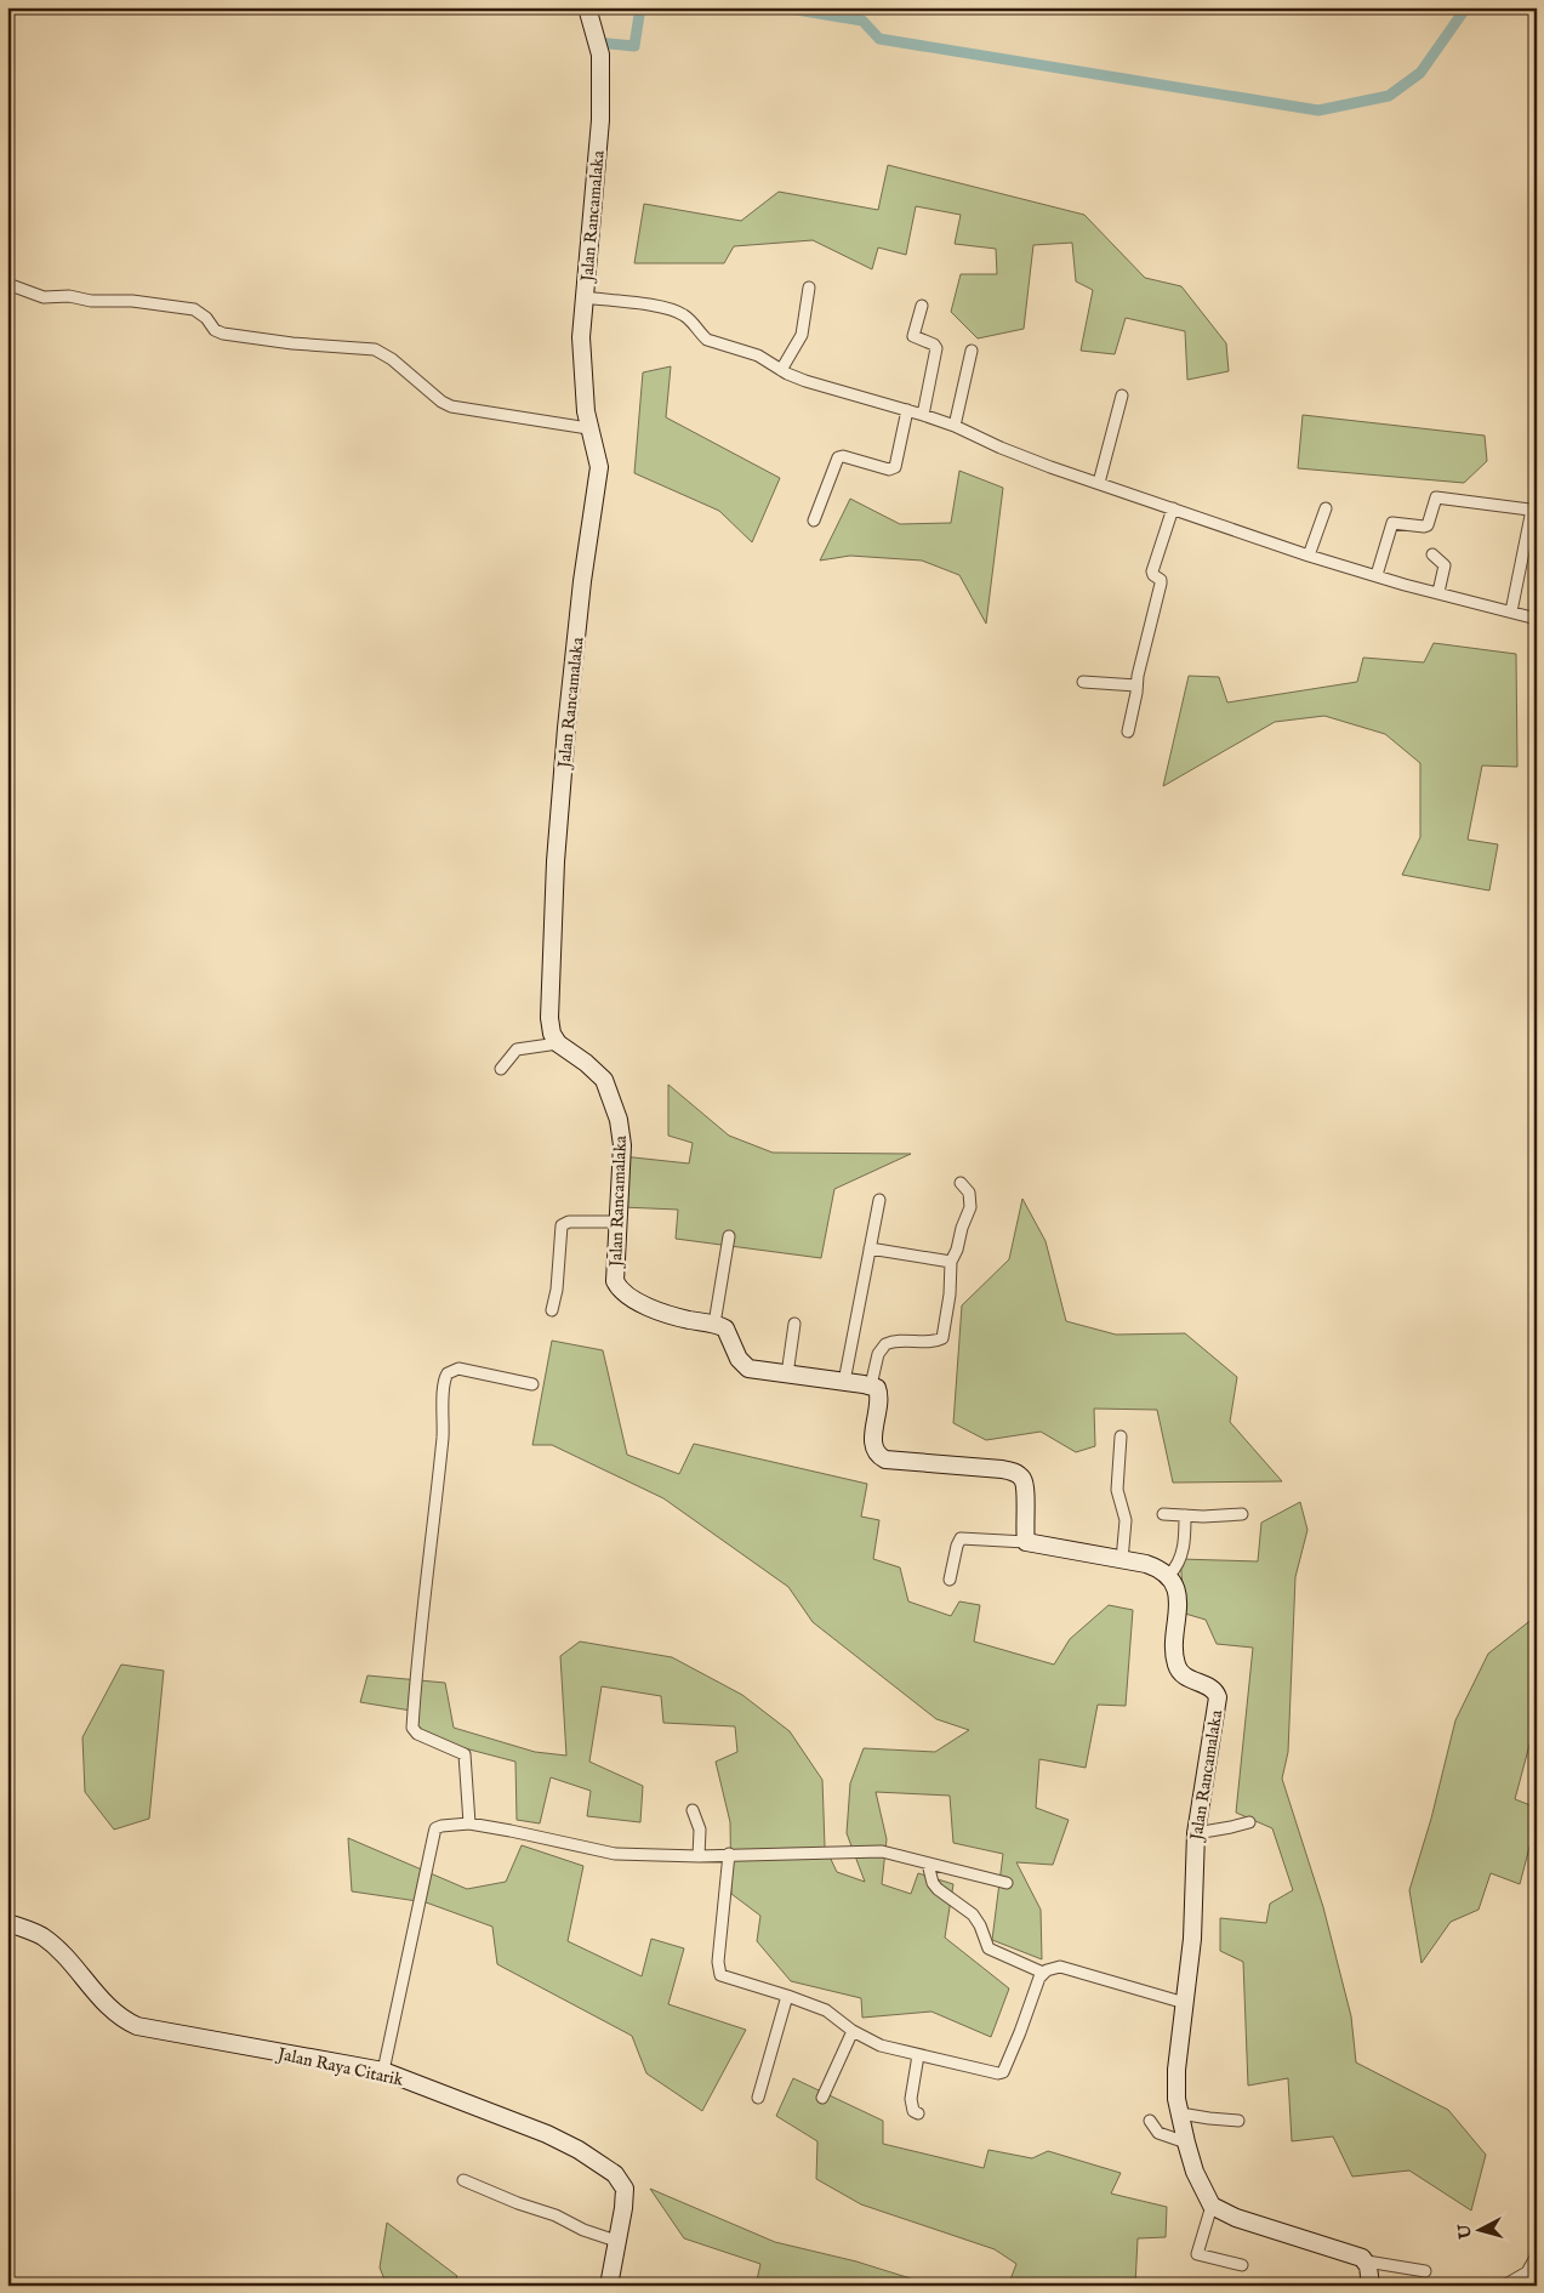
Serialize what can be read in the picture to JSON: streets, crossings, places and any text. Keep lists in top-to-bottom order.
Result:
{
  "streets": {
    "street": ["Jalan Rancamalaka", "Jalan Raya Citarik"]
  },
  "north": "left"
}
